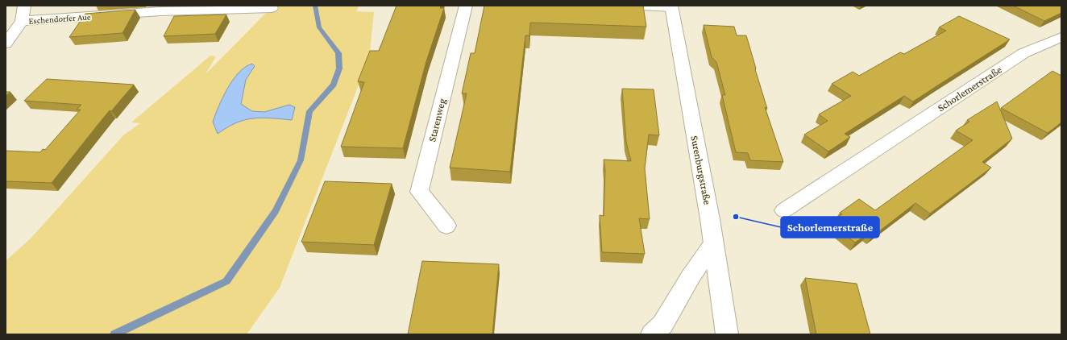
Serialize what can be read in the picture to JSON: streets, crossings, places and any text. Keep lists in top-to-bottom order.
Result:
{
  "streets": {
    "street": [
      "Eschendorfer Aue",
      "Schorlemerstraße",
      "Starenweg",
      "Surenburgstraße"
    ]
  },
  "places": ["Schorlemerstraße"]
}
